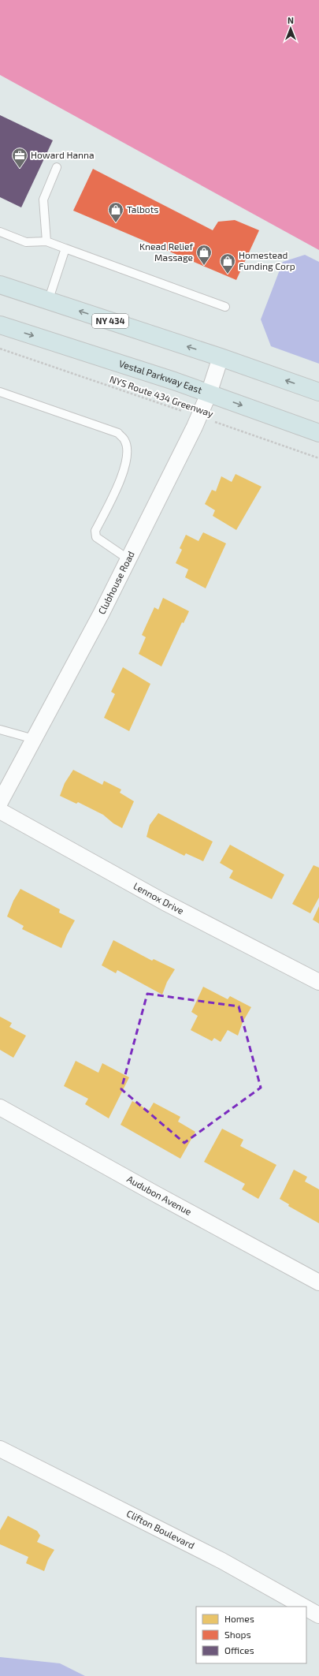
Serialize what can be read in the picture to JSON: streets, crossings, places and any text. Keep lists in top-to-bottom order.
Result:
{
  "streets": {
    "main road": ["NY 434", "Vestal Parkway East"],
    "street": [
      "Clubhouse Road",
      "Lennox Drive",
      "Audubon Avenue",
      "Clifton Boulevard"
    ],
    "path": ["NYS Route 434 Greenway"]
  },
  "crossings": [
    ["NY 434", "Clubhouse Road"],
    ["Vestal Parkway East", "Clubhouse Road"],
    ["NYS Route 434 Greenway", "Clubhouse Road"]
  ],
  "places": {
    "office": ["Howard Hanna"],
    "shop": ["Talbots", "Knead Relief Massage", "Homestead Funding Corp"]
  },
  "legend": ["Homes", "Shops", "Offices"],
  "north": "top"
}
